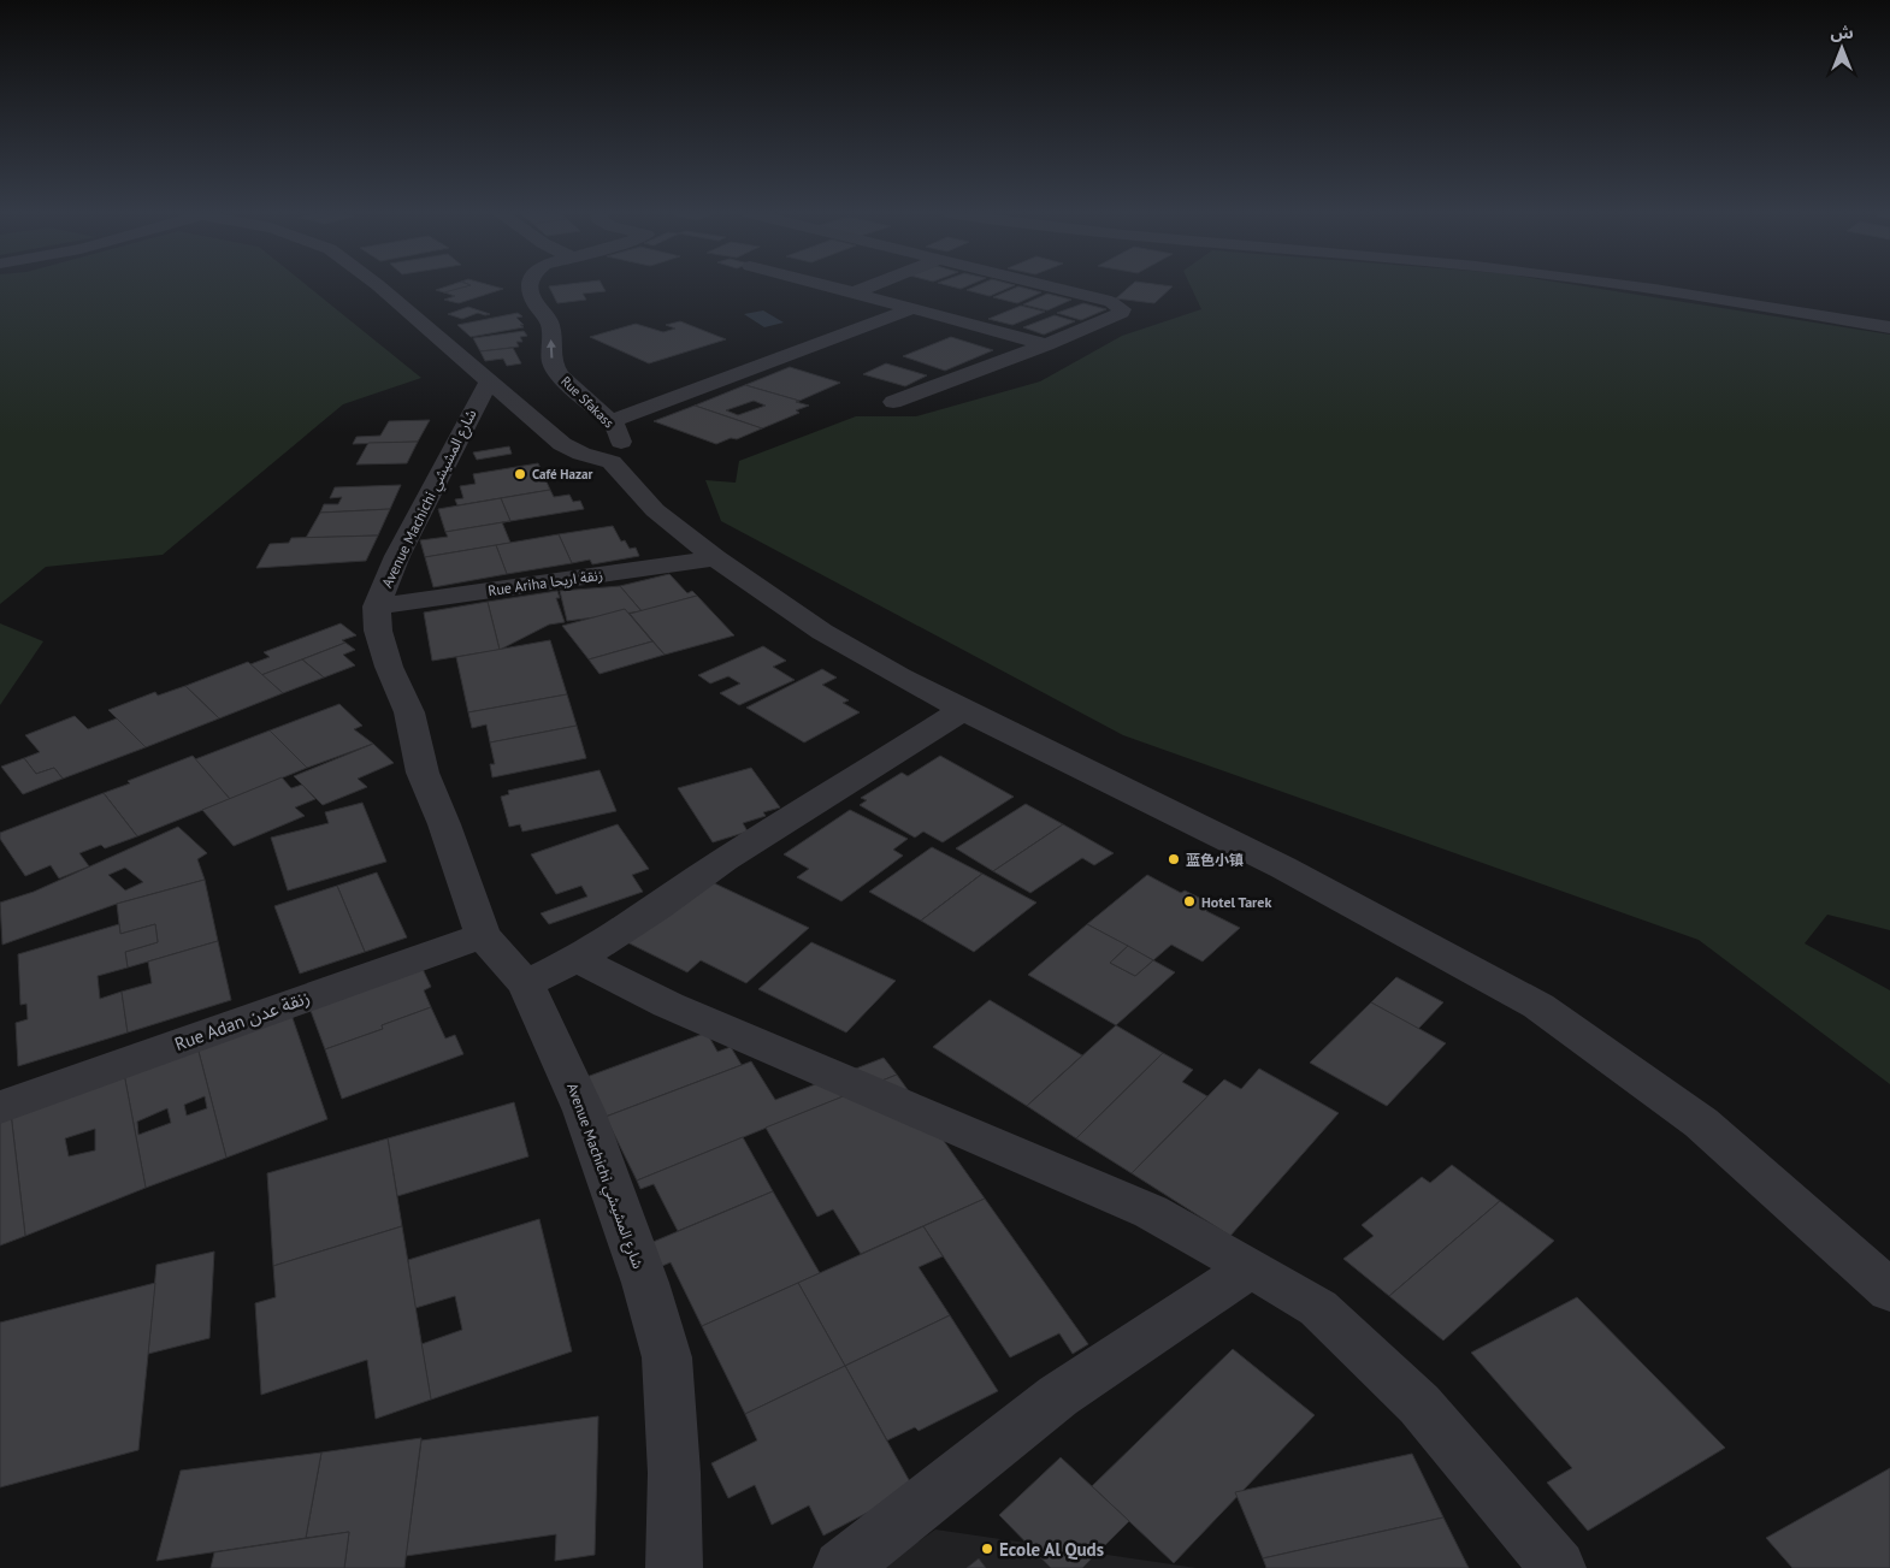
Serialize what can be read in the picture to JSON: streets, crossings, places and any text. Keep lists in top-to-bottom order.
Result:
{
  "streets": {
    "street": [
      "Rue Sfakass",
      "Avenue Machichi شارع المشيشي",
      "Rue Ariha زنقة اريحا",
      "Rue Adan زنقة عدن"
    ]
  },
  "crossings": [
    ["Avenue Machichi شارع المشيشي", "Rue Ariha زنقة اريحا"],
    ["Avenue Machichi شارع المشيشي", "Rue Adan زنقة عدن"]
  ],
  "places": [
    "Café Hazar",
    "蓝色小镇",
    "Hotel Tarek",
    "Ecole Al Quds"
  ],
  "north": "top"
}
